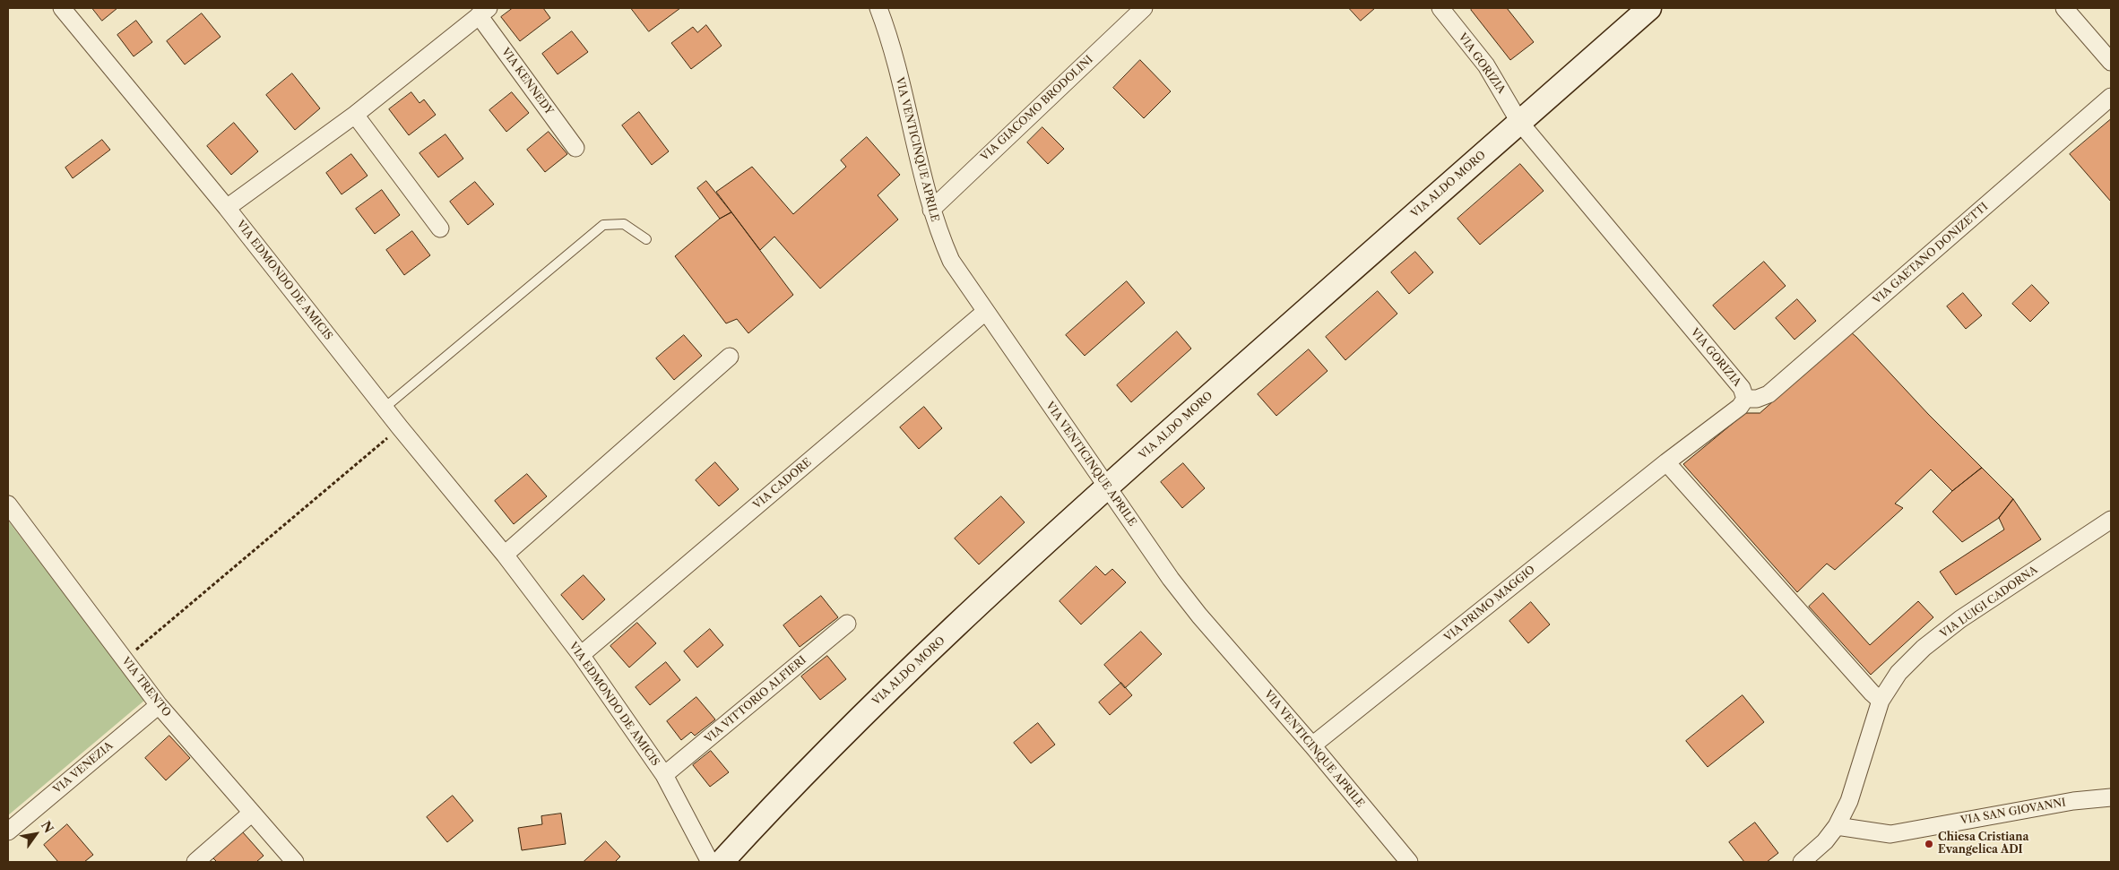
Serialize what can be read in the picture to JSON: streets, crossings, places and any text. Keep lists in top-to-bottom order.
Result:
{
  "streets": {
    "main road": ["VIA ALDO MORO"],
    "street": [
      "VIA GORIZIA",
      "VIA KENNEDY",
      "VIA GIACOMO BRODOLINI",
      "VIA VENTICINQUE APRILE",
      "VIA GAETANO DONIZETTI",
      "VIA EDMONDO DE AMICIS",
      "VIA CADORE",
      "VIA LUIGI CADORNA",
      "VIA PRIMO MAGGIO",
      "VIA TRENTO",
      "VIA VITTORIO ALFIERI",
      "VIA VENEZIA",
      "VIA SAN GIOVANNI"
    ]
  },
  "crossings": [
    ["VIA GORIZIA", "VIA ALDO MORO"],
    ["VIA GORIZIA", "VIA GAETANO DONIZETTI"],
    ["VIA GORIZIA", "VIA PRIMO MAGGIO"],
    ["VIA KENNEDY", "VIA EDMONDO DE AMICIS"],
    ["VIA GIACOMO BRODOLINI", "VIA VENTICINQUE APRILE"],
    ["VIA VENTICINQUE APRILE", "VIA ALDO MORO"],
    ["VIA VENTICINQUE APRILE", "VIA CADORE"],
    ["VIA VENTICINQUE APRILE", "VIA PRIMO MAGGIO"],
    ["VIA EDMONDO DE AMICIS", "VIA CADORE"],
    ["VIA EDMONDO DE AMICIS", "VIA VITTORIO ALFIERI"],
    ["VIA LUIGI CADORNA", "VIA SAN GIOVANNI"],
    ["VIA TRENTO", "VIA VENEZIA"]
  ],
  "places": ["Chiesa Cristiana Evangelica ADI"],
  "north": "top right"
}
